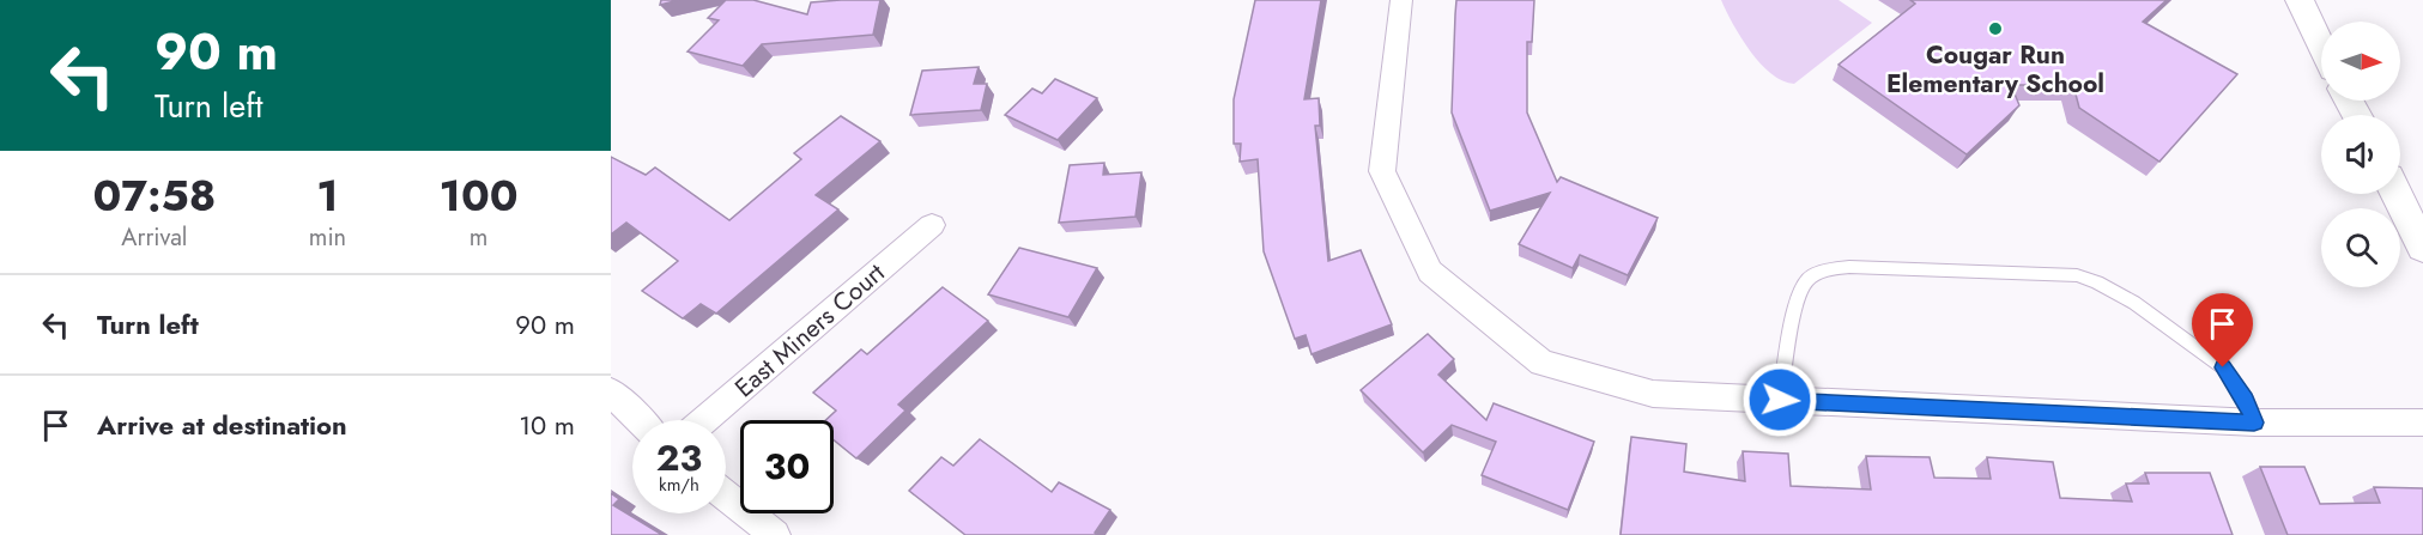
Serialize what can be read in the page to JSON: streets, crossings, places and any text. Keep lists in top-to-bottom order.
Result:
{
  "streets": {
    "street": ["East Miners Court"]
  },
  "places": ["Cougar Run Elementary School"],
  "north": "right",
  "page": {
    "turn": ["90 m", "Turn left"],
    "eta": [
      "07:58",
      "Arrival",
      "1",
      "min",
      "100",
      "m"
    ],
    "list": [
      {
        "name": "Turn left",
        "value": "90 m"
      },
      {
        "name": "Arrive at destination",
        "value": "10 m"
      }
    ],
    "speed": "23 km/h",
    "limit": "30"
  }
}
